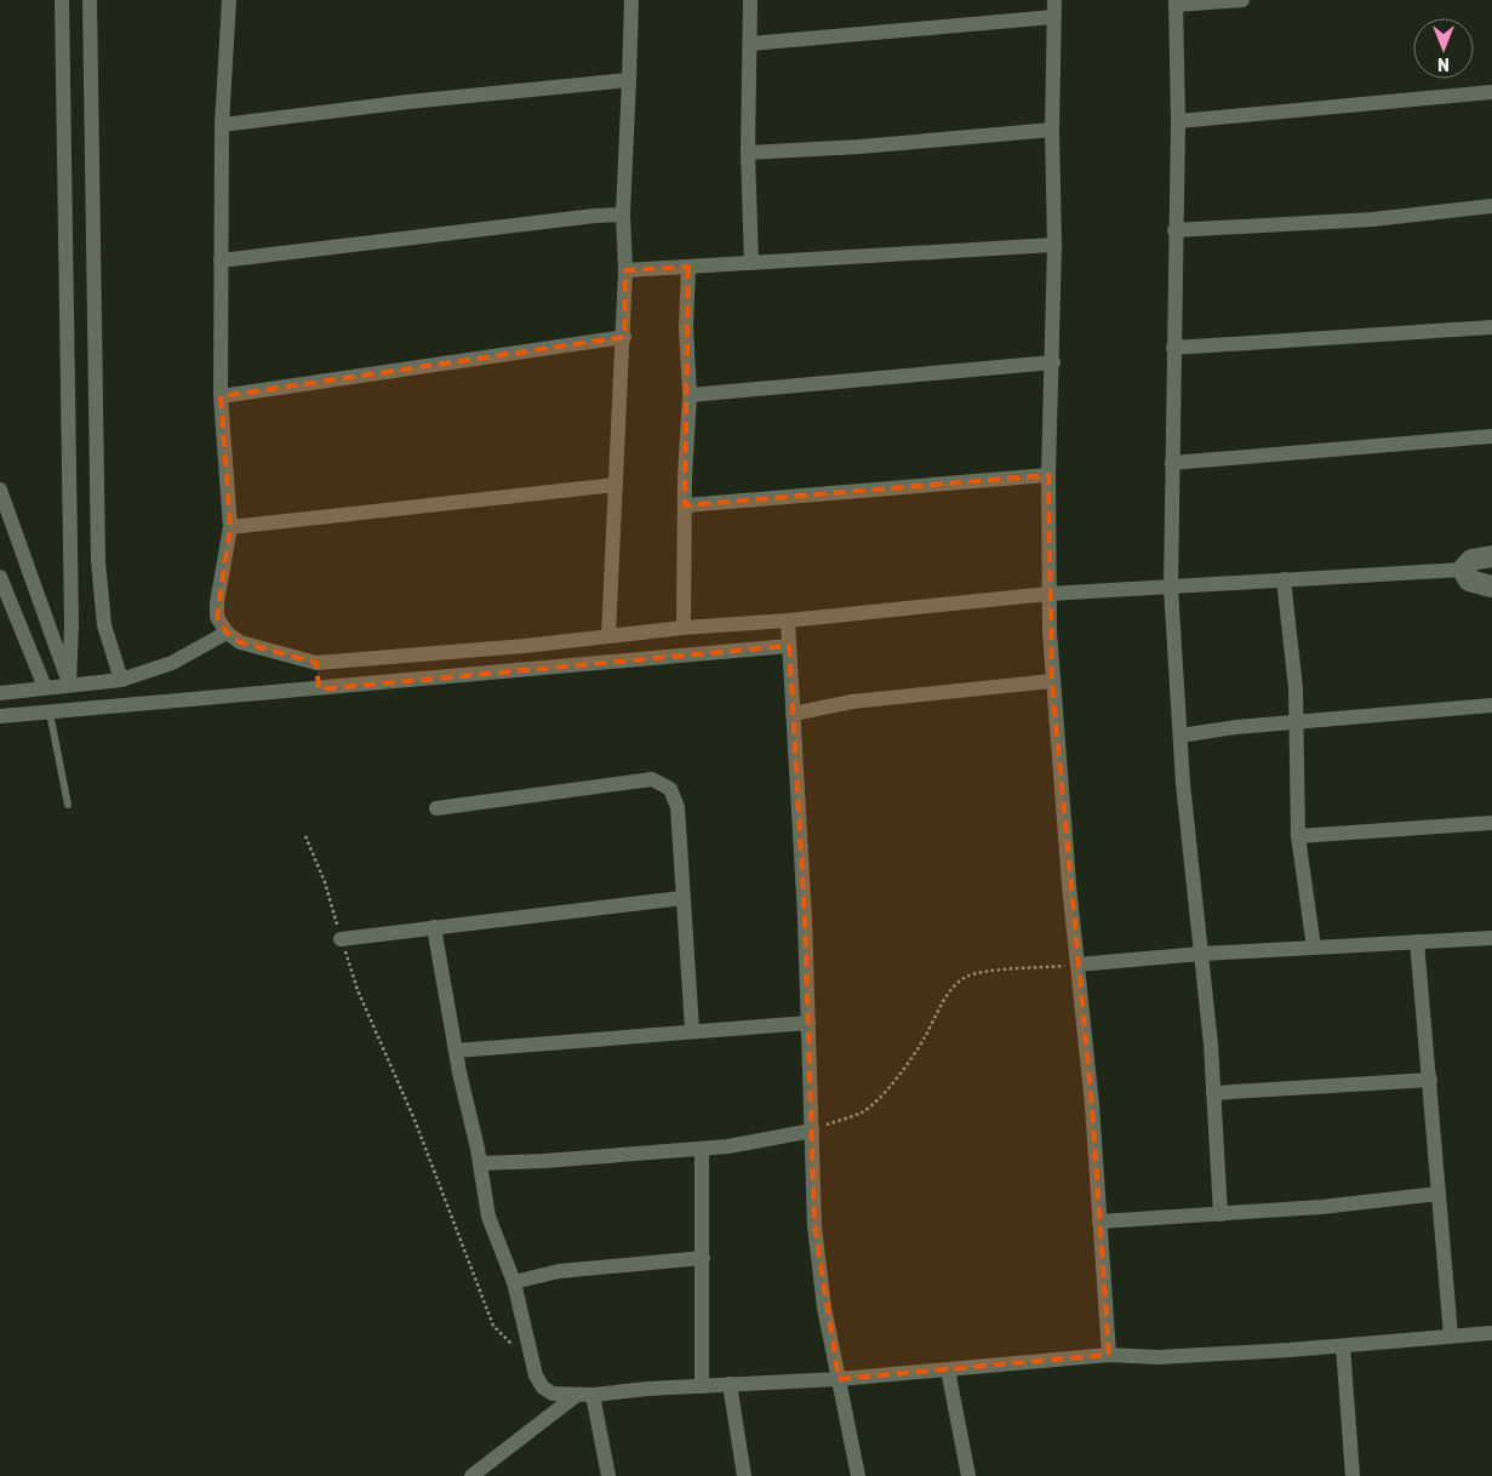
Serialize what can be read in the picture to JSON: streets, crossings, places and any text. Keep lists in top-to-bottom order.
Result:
{
  "north": "bottom"
}
